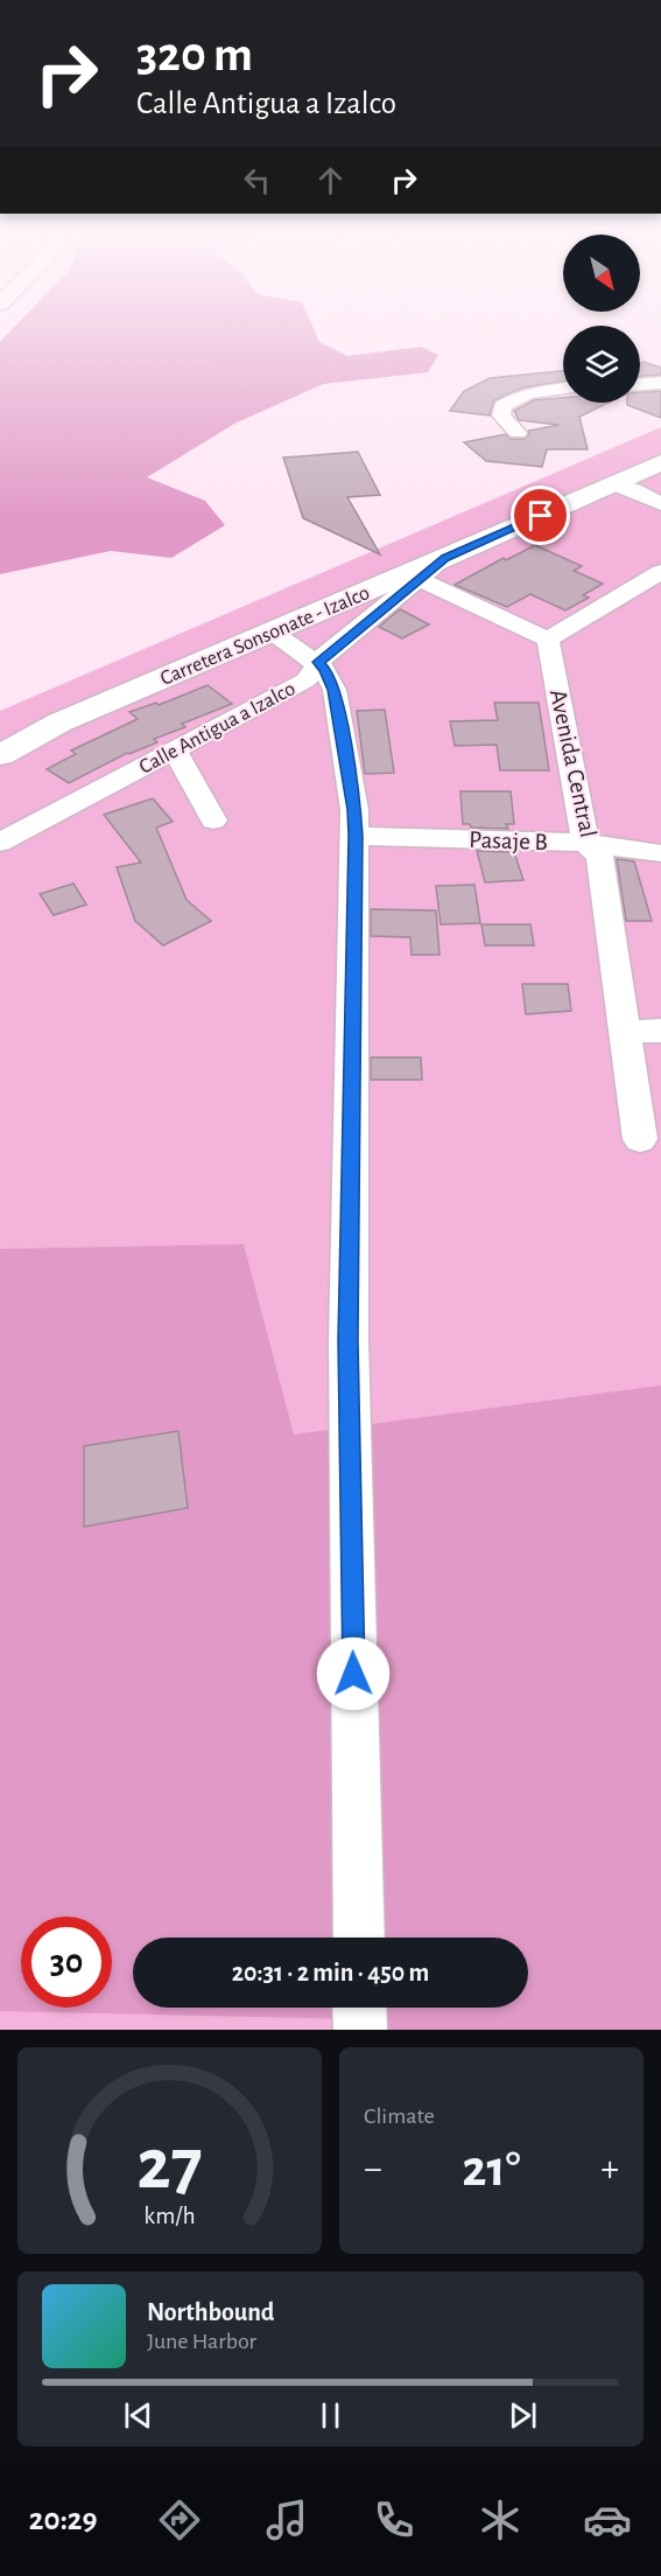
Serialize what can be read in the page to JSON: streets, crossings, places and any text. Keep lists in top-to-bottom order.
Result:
{
  "streets": {
    "main road": ["Carretera Sonsonate - Izalco"],
    "street": ["Calle Antigua a Izalco", "Avenida Central", "Pasaje B"]
  },
  "crossings": [
    ["Carretera Sonsonate - Izalco", "Calle Antigua a Izalco"],
    ["Avenida Central", "Pasaje B"]
  ],
  "north": "bottom right",
  "page": {
    "turn": ["320 m", "Calle Antigua a Izalco"],
    "limit": "30",
    "trip": "20:31 · 2 min · 450 m",
    "tile": "Climate",
    "heat": ["−", "21°", "+"],
    "song": ["Northbound", "June Harbor"],
    "tabs": "20:29",
    "gauge": ["27", "km/h"]
  }
}
